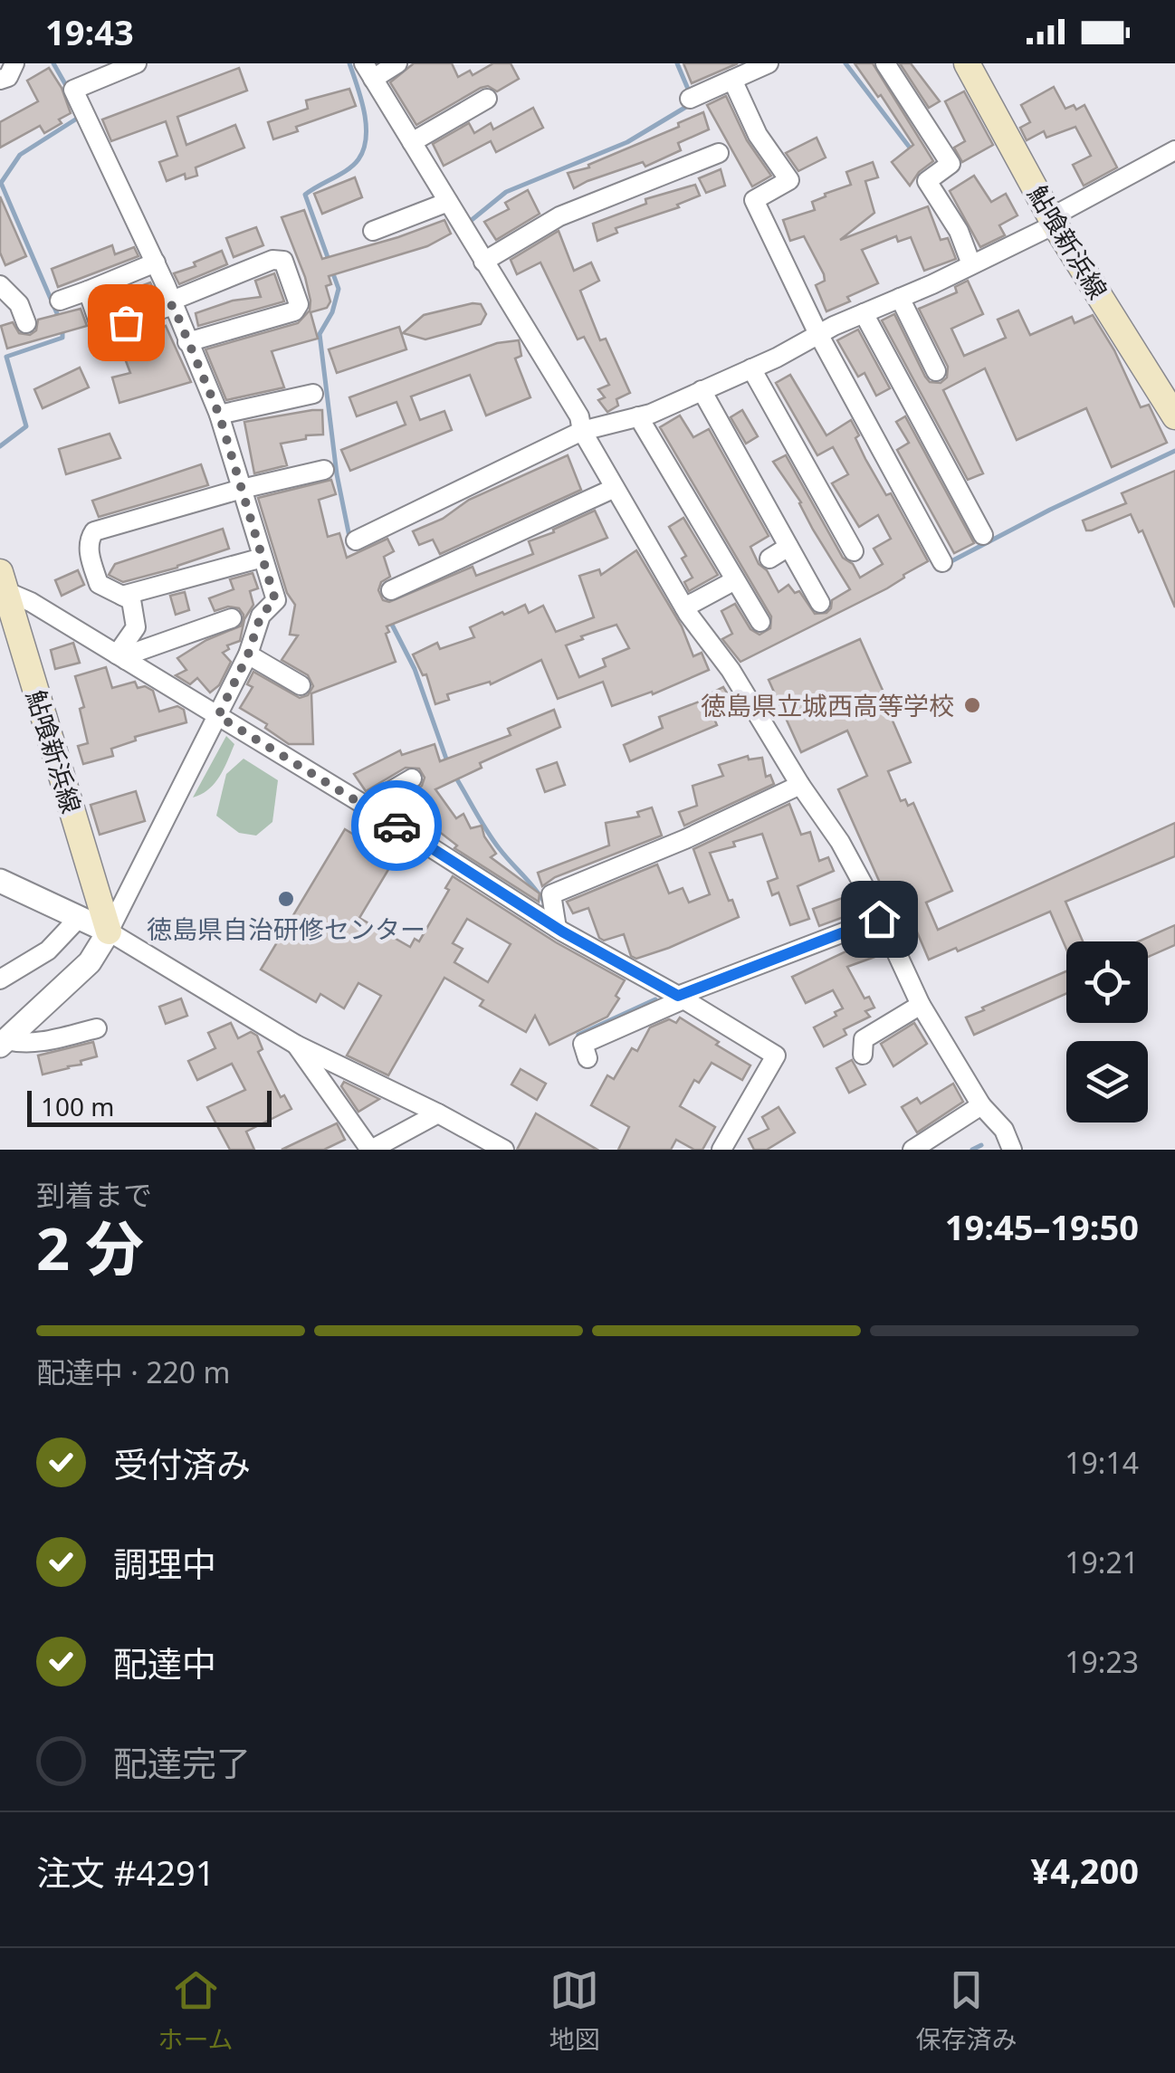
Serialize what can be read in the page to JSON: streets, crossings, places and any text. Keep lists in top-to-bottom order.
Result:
{
  "streets": {
    "main road": ["鮎喰新浜線"]
  },
  "places": ["徳島県立城西高等学校", "徳島県自治研修センター"],
  "scale_bar": "100 m",
  "page": {
    "status": "19:43",
    "scale": "100 m",
    "heading": ["2 分", "到着まで", "19:45–19:50"],
    "panel": ["注文 #4291", "¥4,200"],
    "bar": "配達中 · 220 m",
    "list": [
      ["受付済み", "19:14"],
      ["調理中", "19:21"],
      ["配達中", "19:23"],
      "配達完了"
    ],
    "tabs": ["ホーム", "地図", "保存済み"]
  }
}
